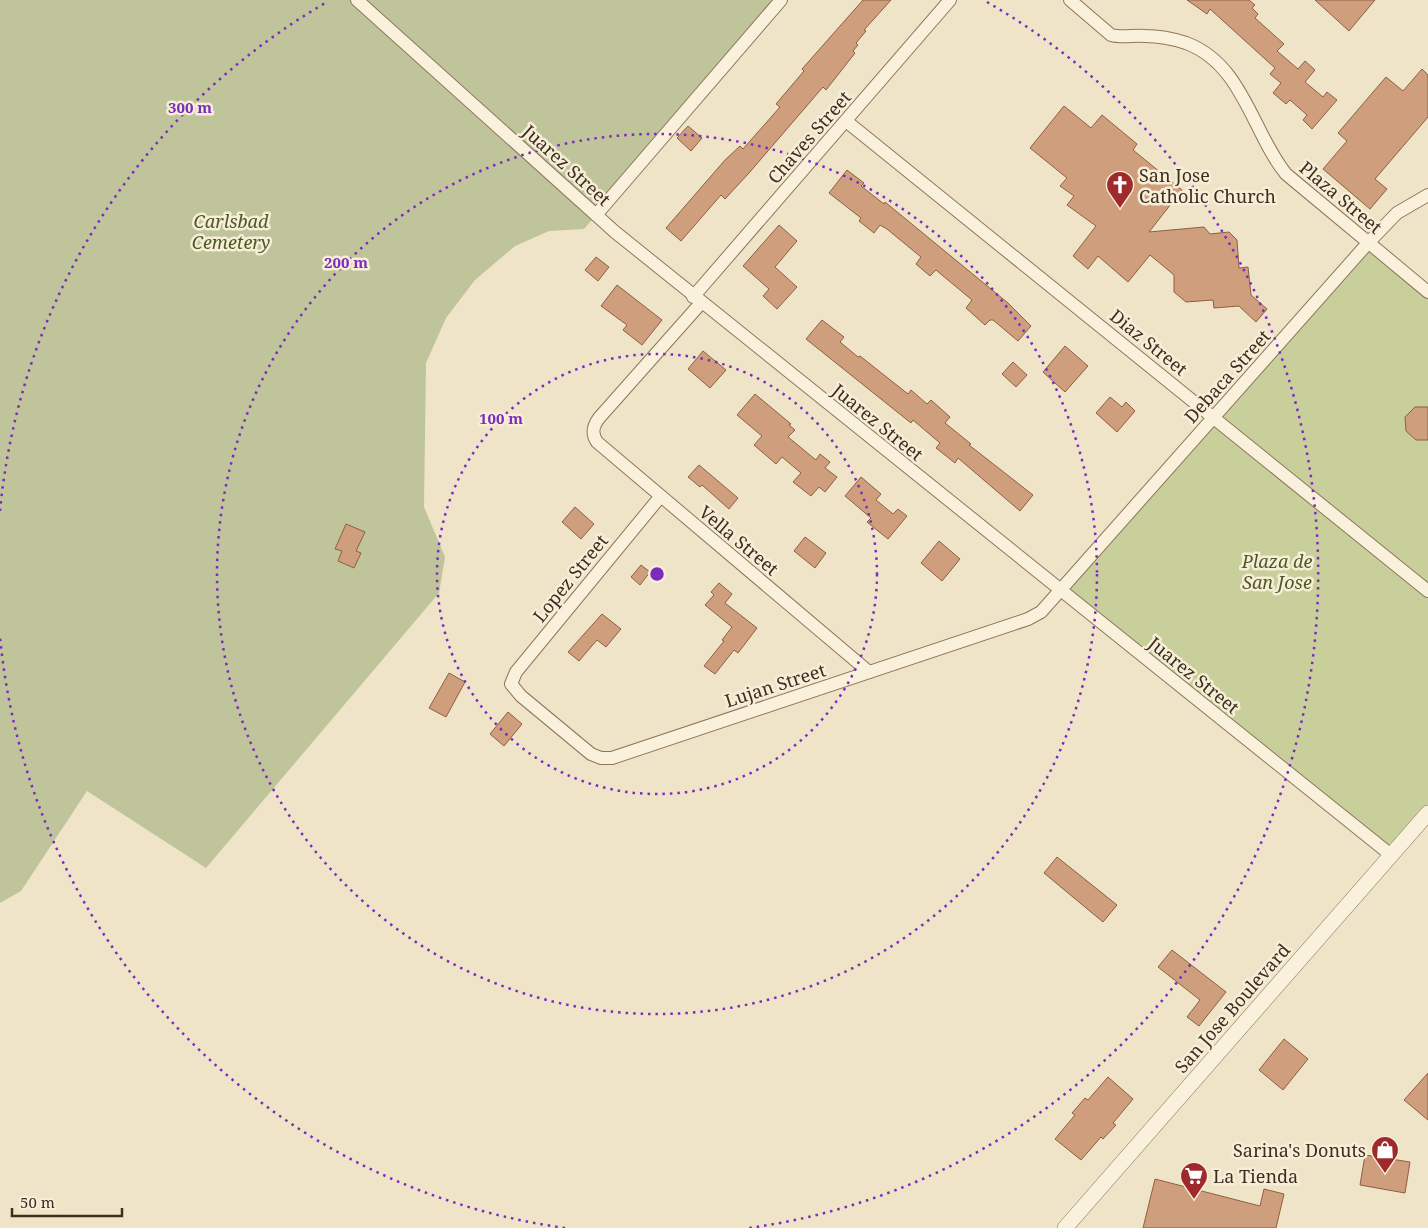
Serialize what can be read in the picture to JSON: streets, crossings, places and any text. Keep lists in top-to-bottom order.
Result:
{
  "streets": {
    "street": [
      "Chaves Street",
      "Juarez Street",
      "Plaza Street",
      "Diaz Street",
      "Debaca Street",
      "Vella Street",
      "Lopez Street",
      "Lujan Street",
      "San Jose Boulevard"
    ]
  },
  "crossings": [
    ["Chaves Street", "Juarez Street"],
    ["Chaves Street", "Diaz Street"],
    ["Chaves Street", "Vella Street"],
    ["Juarez Street", "Debaca Street"],
    ["Juarez Street", "Lujan Street"],
    ["Juarez Street", "San Jose Boulevard"],
    ["Plaza Street", "Debaca Street"],
    ["Diaz Street", "Debaca Street"],
    ["Debaca Street", "Lujan Street"],
    ["Vella Street", "Lopez Street"],
    ["Vella Street", "Lujan Street"],
    ["Lopez Street", "Lujan Street"]
  ],
  "parks": ["Carlsbad Cemetery", "Plaza de San Jose"],
  "places": {
    "church": ["San Jose Catholic Church"],
    "shop": ["Sarina's Donuts"],
    "supermarket": ["La Tienda"]
  },
  "scale_bar": "50 m",
  "rings": ["300 m", "200 m", "100 m"]
}
